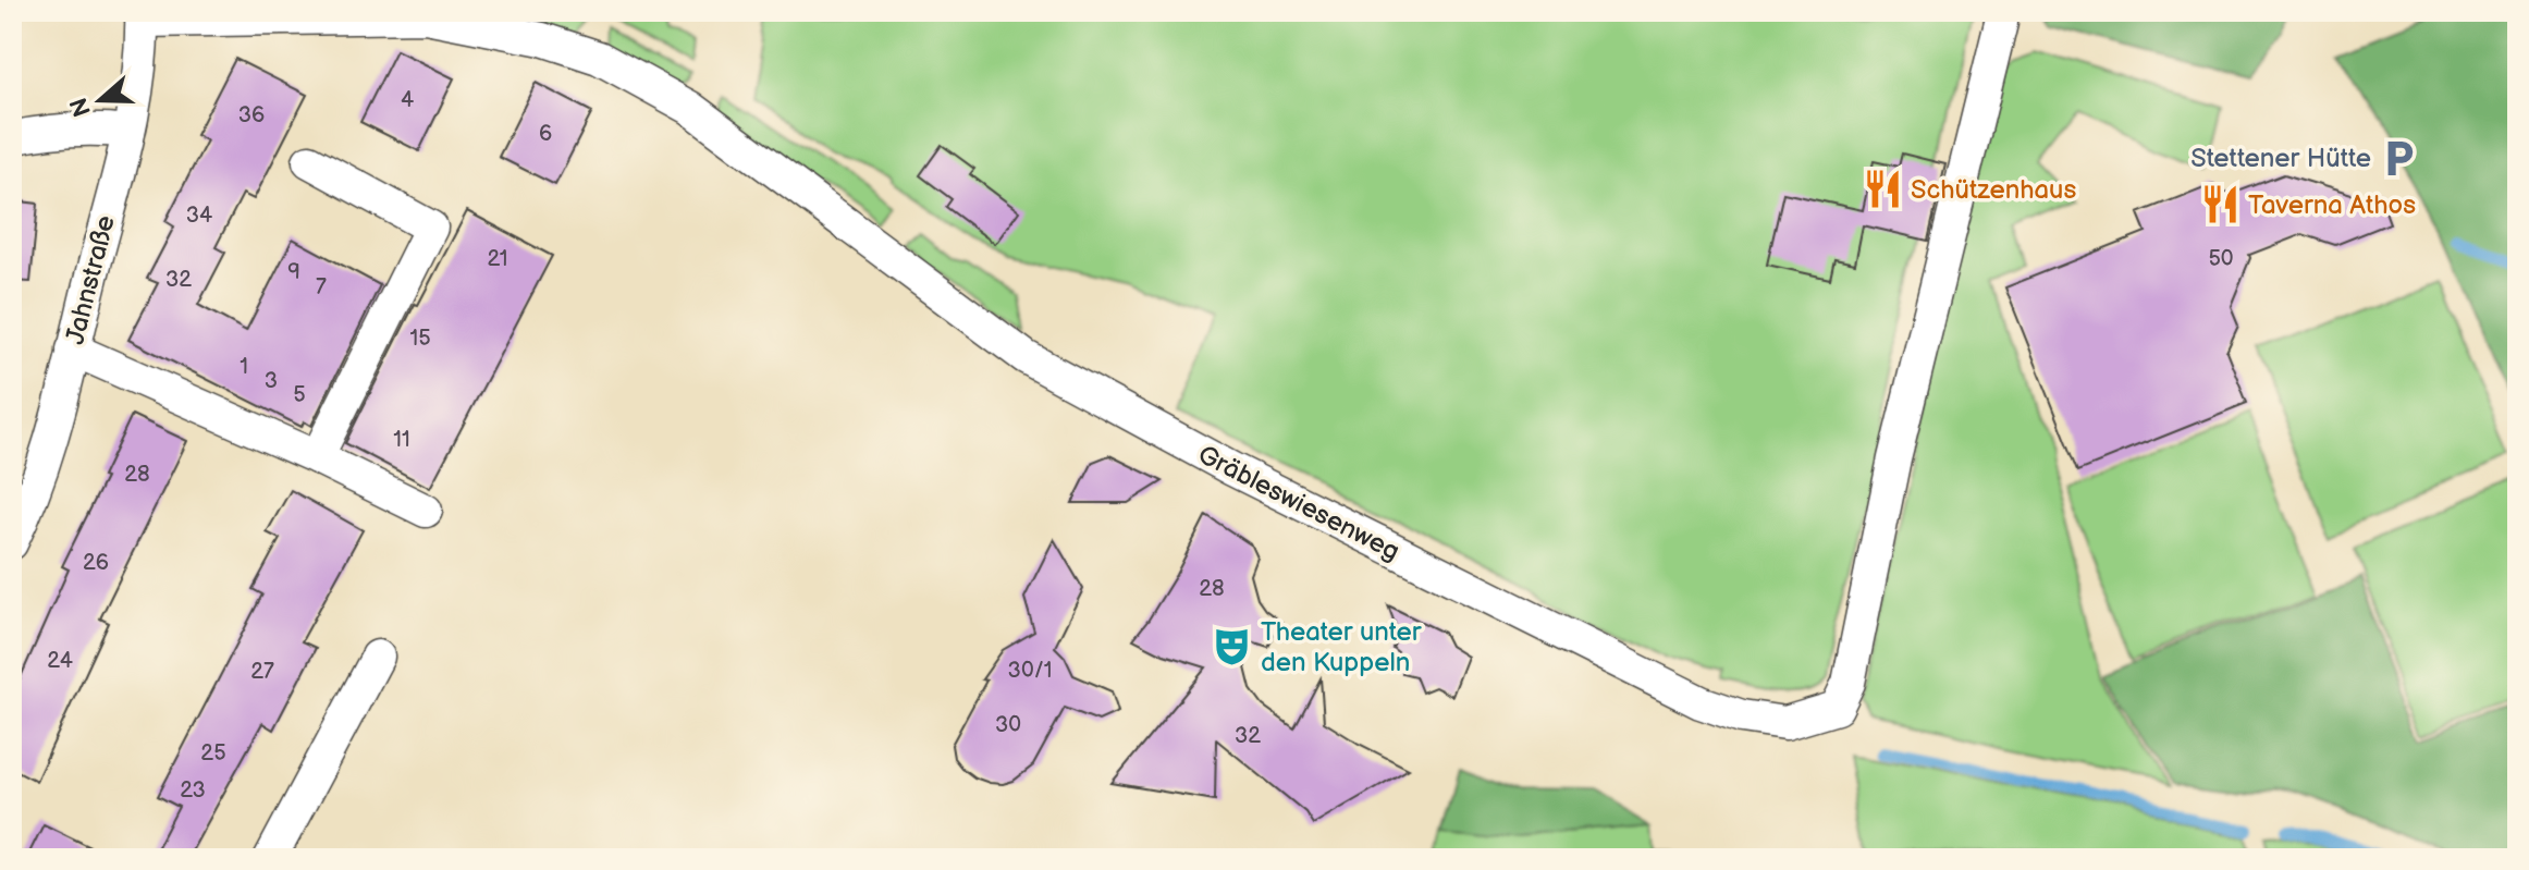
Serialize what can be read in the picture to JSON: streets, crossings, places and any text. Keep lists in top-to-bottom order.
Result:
{
  "streets": {
    "street": ["Jahnstraße", "Gräbleswiesenweg"]
  },
  "crossings": [
    ["Jahnstraße", "Gräbleswiesenweg"]
  ],
  "places": {
    "parking": ["Stettener Hütte"],
    "restaurant": ["Schützenhaus", "Taverna Athos"],
    "theatre": ["Theater unter den Kuppeln"]
  },
  "house_numbers": [
    "4",
    "36",
    "6",
    "34",
    "21",
    "50",
    "9",
    "32",
    "7",
    "15",
    "1",
    "3",
    "5",
    "11",
    "28",
    "26",
    "28",
    "24",
    "30/1",
    "27",
    "30",
    "32",
    "25",
    "23"
  ],
  "north": "left"
}
